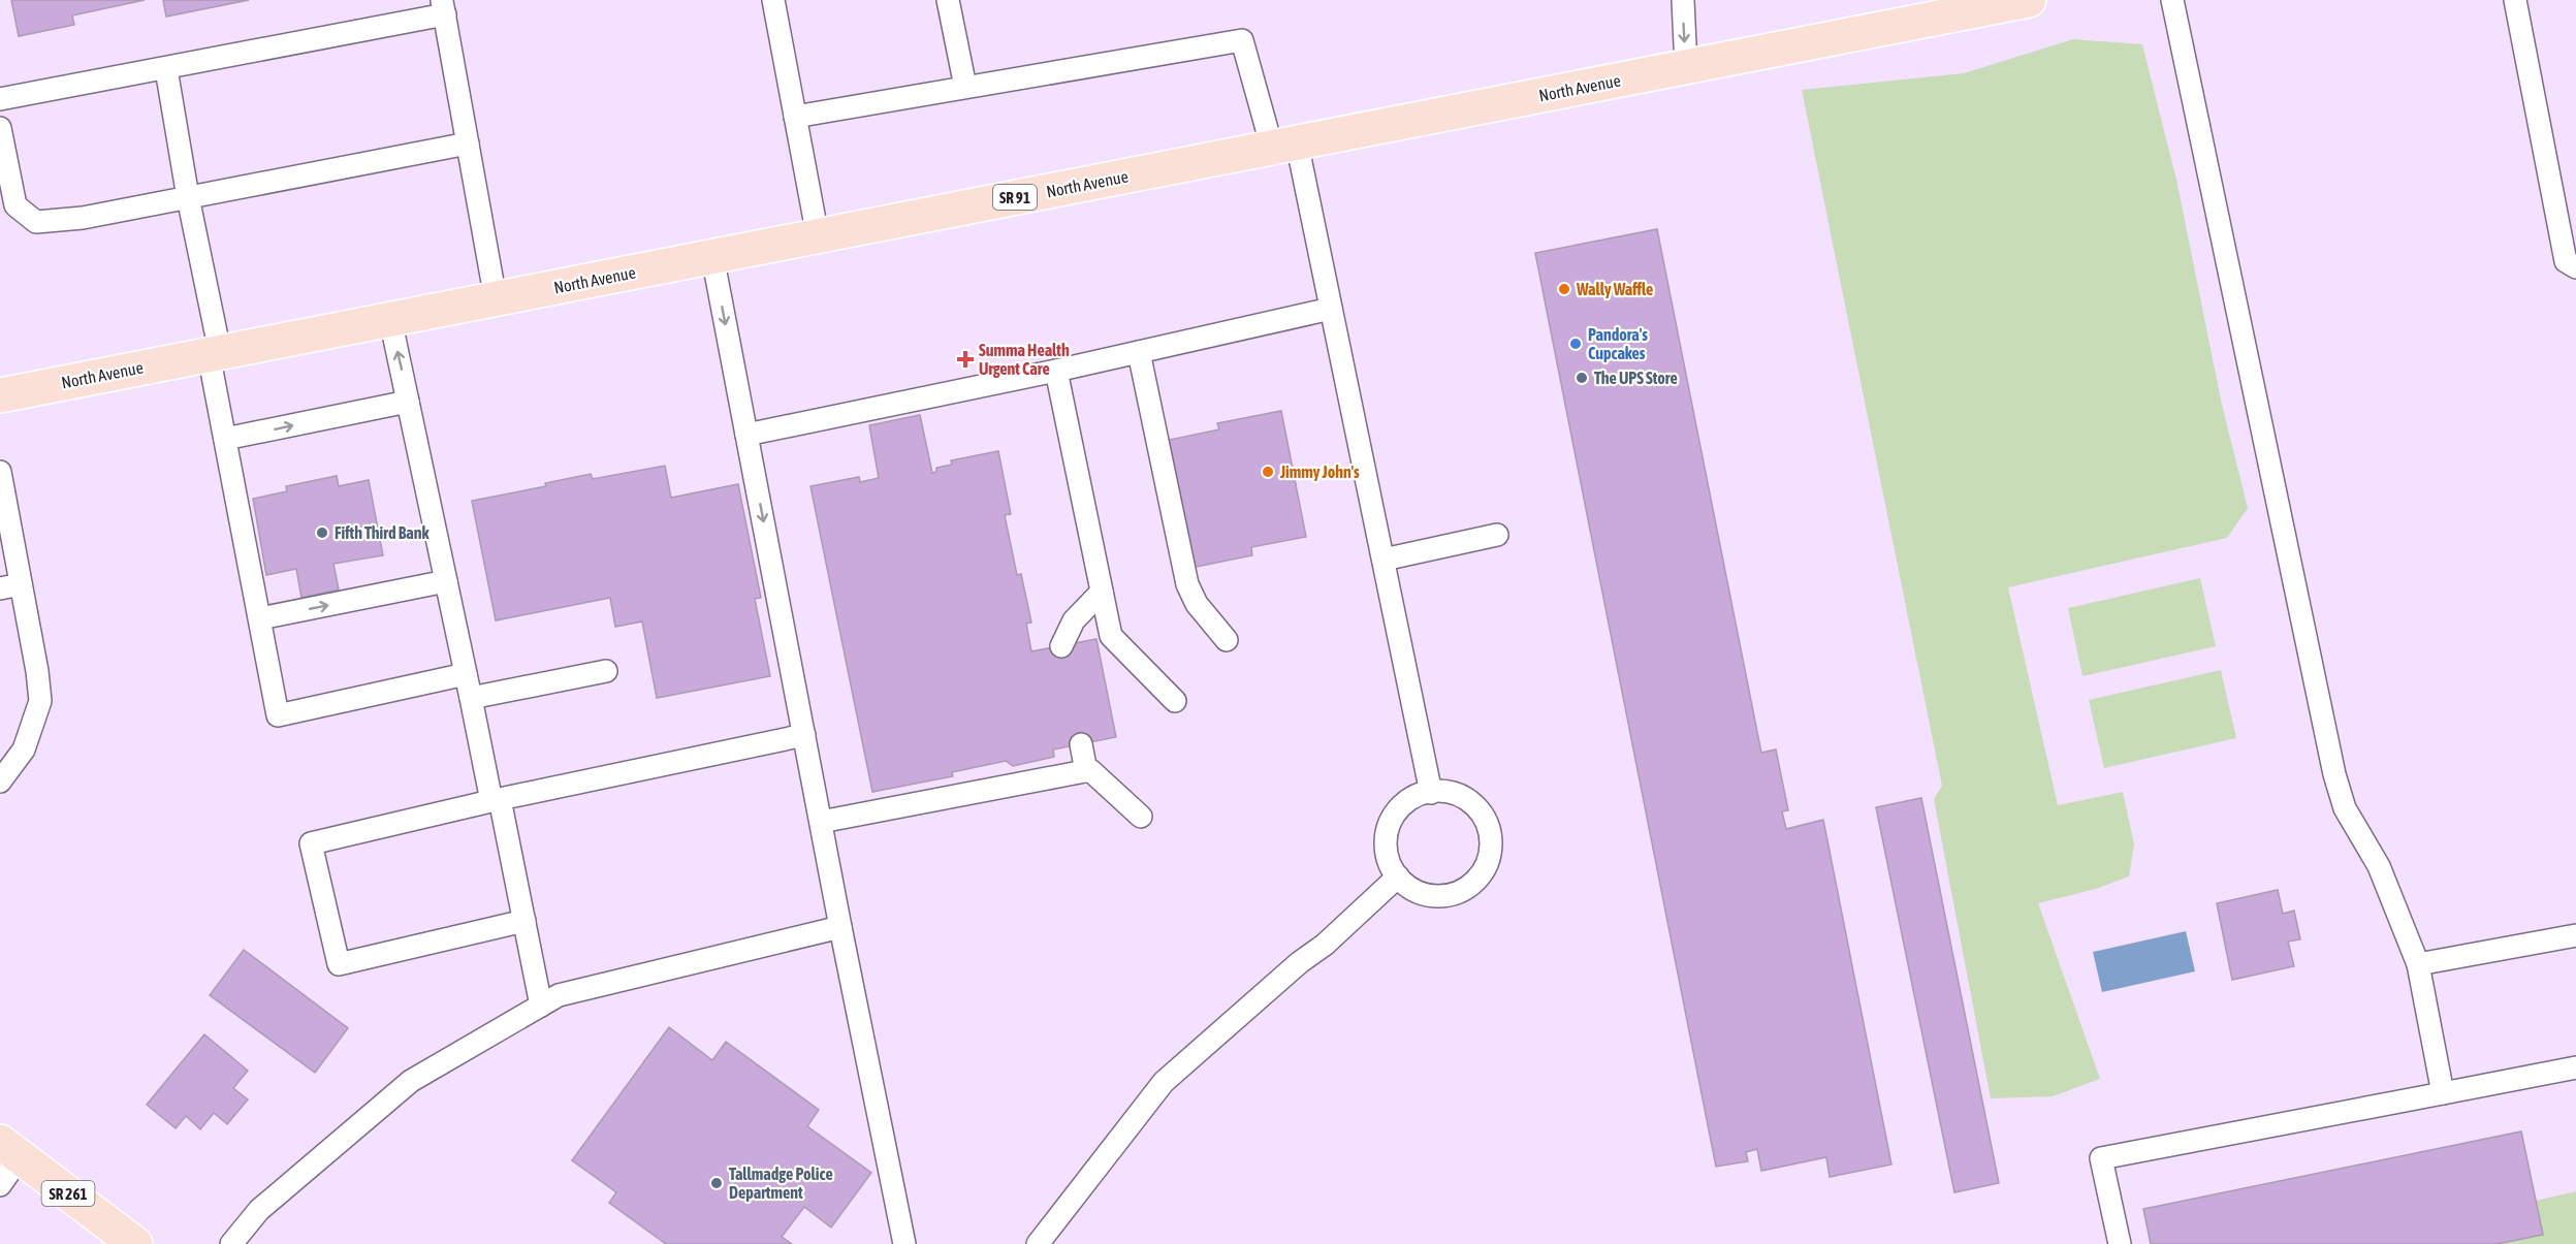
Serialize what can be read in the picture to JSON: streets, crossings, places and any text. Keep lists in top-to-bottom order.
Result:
{
  "streets": {
    "main road": ["North Avenue", "SR 91", "SR 261"]
  },
  "places": {
    "other": [
      "Wally Waffle",
      "Pandora's Cupcakes",
      "The UPS Store",
      "Jimmy John's",
      "Fifth Third Bank",
      "Tallmadge Police Department"
    ],
    "health": ["Summa Health Urgent Care"]
  }
}
